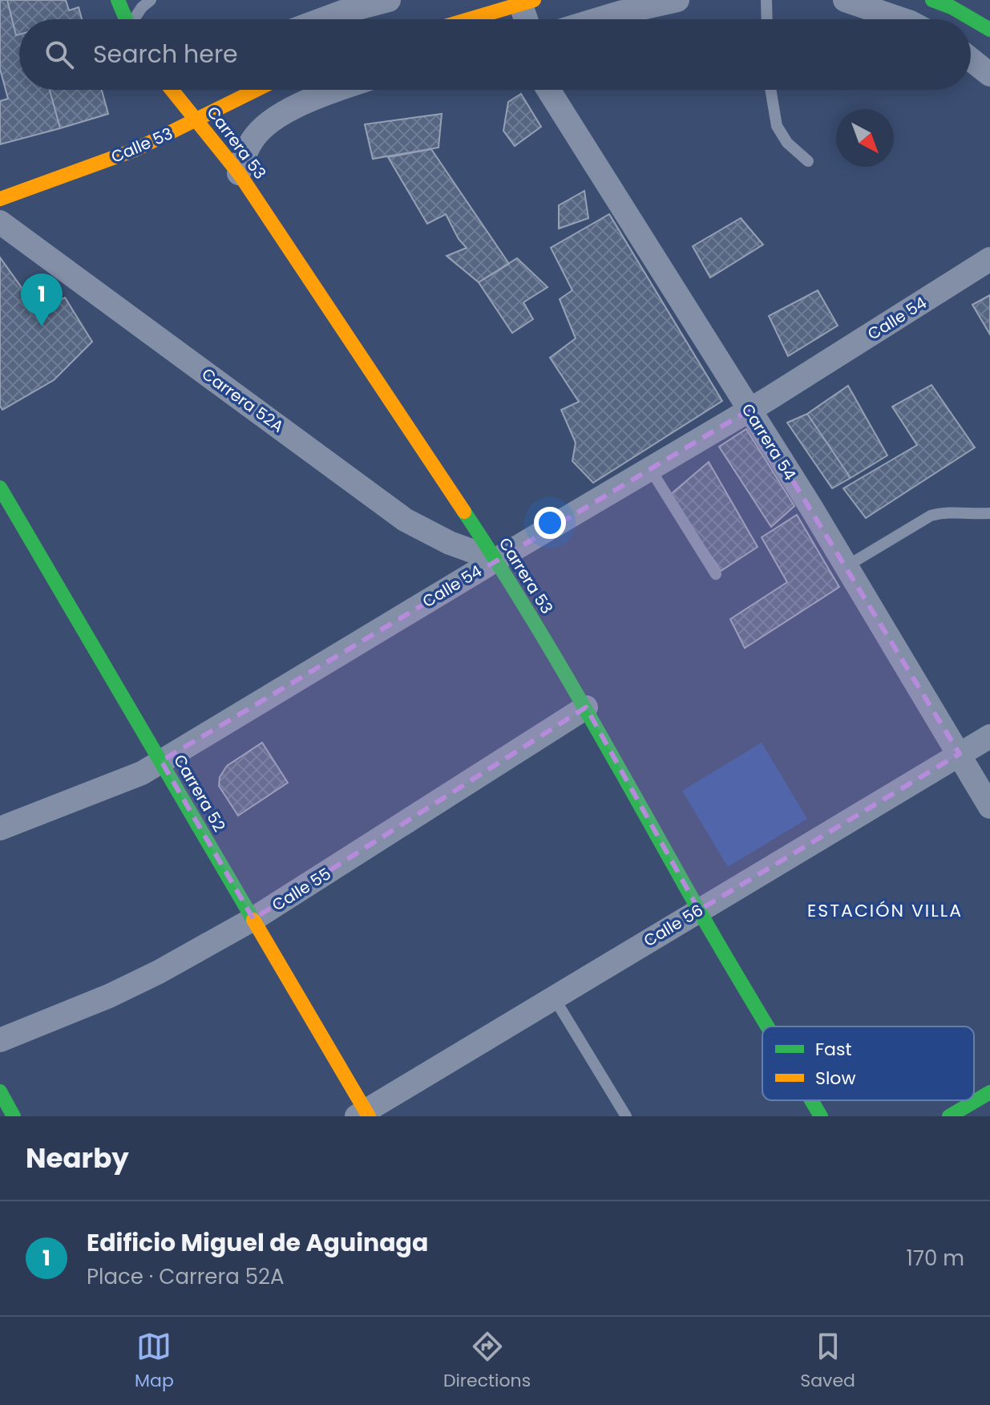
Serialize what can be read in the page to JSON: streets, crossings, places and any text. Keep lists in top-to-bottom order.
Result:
{
  "streets": {
    "main road": ["Carrera 53", "Calle 53", "Carrera 52"],
    "street": [
      "Calle 54",
      "Carrera 52A",
      "Carrera 54",
      "Calle 55",
      "Calle 56"
    ]
  },
  "crossings": [
    ["Carrera 53", "Calle 53"],
    ["Carrera 53", "Calle 54"],
    ["Carrera 53", "Carrera 52A"],
    ["Carrera 53", "Calle 55"],
    ["Carrera 53", "Calle 56"],
    ["Calle 54", "Carrera 52A"],
    ["Calle 54", "Carrera 54"],
    ["Calle 54", "Carrera 52"],
    ["Carrera 54", "Calle 56"],
    ["Carrera 52", "Calle 55"],
    ["Carrera 52", "Calle 56"]
  ],
  "districts": ["ESTACIÓN VILLA"],
  "legend": ["Fast", "Slow"],
  "north": "bottom right",
  "page": {
    "search": "Search here",
    "pins": "1",
    "heading": "Nearby",
    "list": [
      {
        "mark": "1",
        "name": "Edificio Miguel de Aguinaga",
        "note": "Place · Carrera 52A",
        "value": "170 m"
      }
    ],
    "nav": ["Map", "Directions", "Saved"]
  }
}
